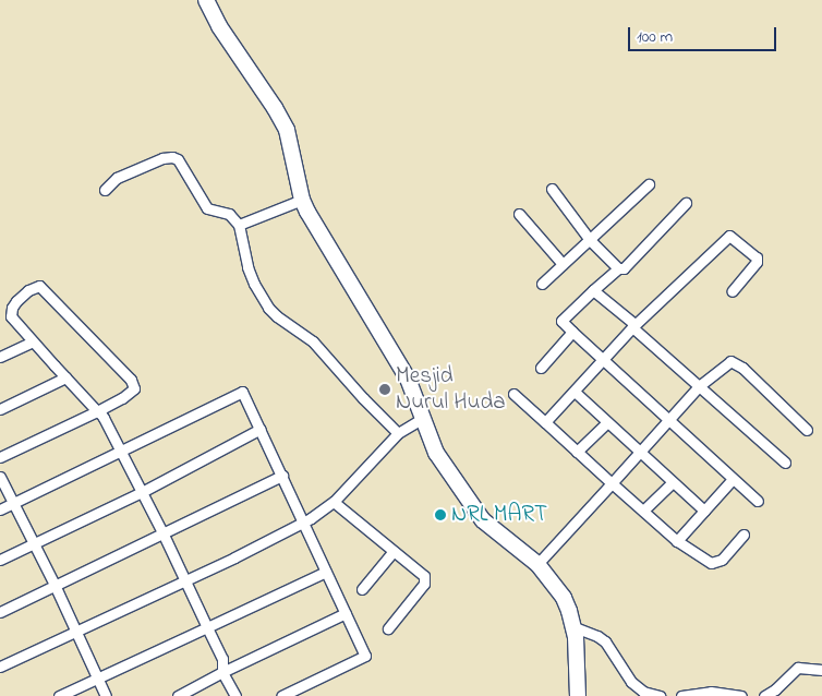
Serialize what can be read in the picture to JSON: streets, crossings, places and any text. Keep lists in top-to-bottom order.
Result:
{
  "places": ["Mesjid Nurul Huda", "NRL MART"],
  "scale_bar": "100 m"
}
